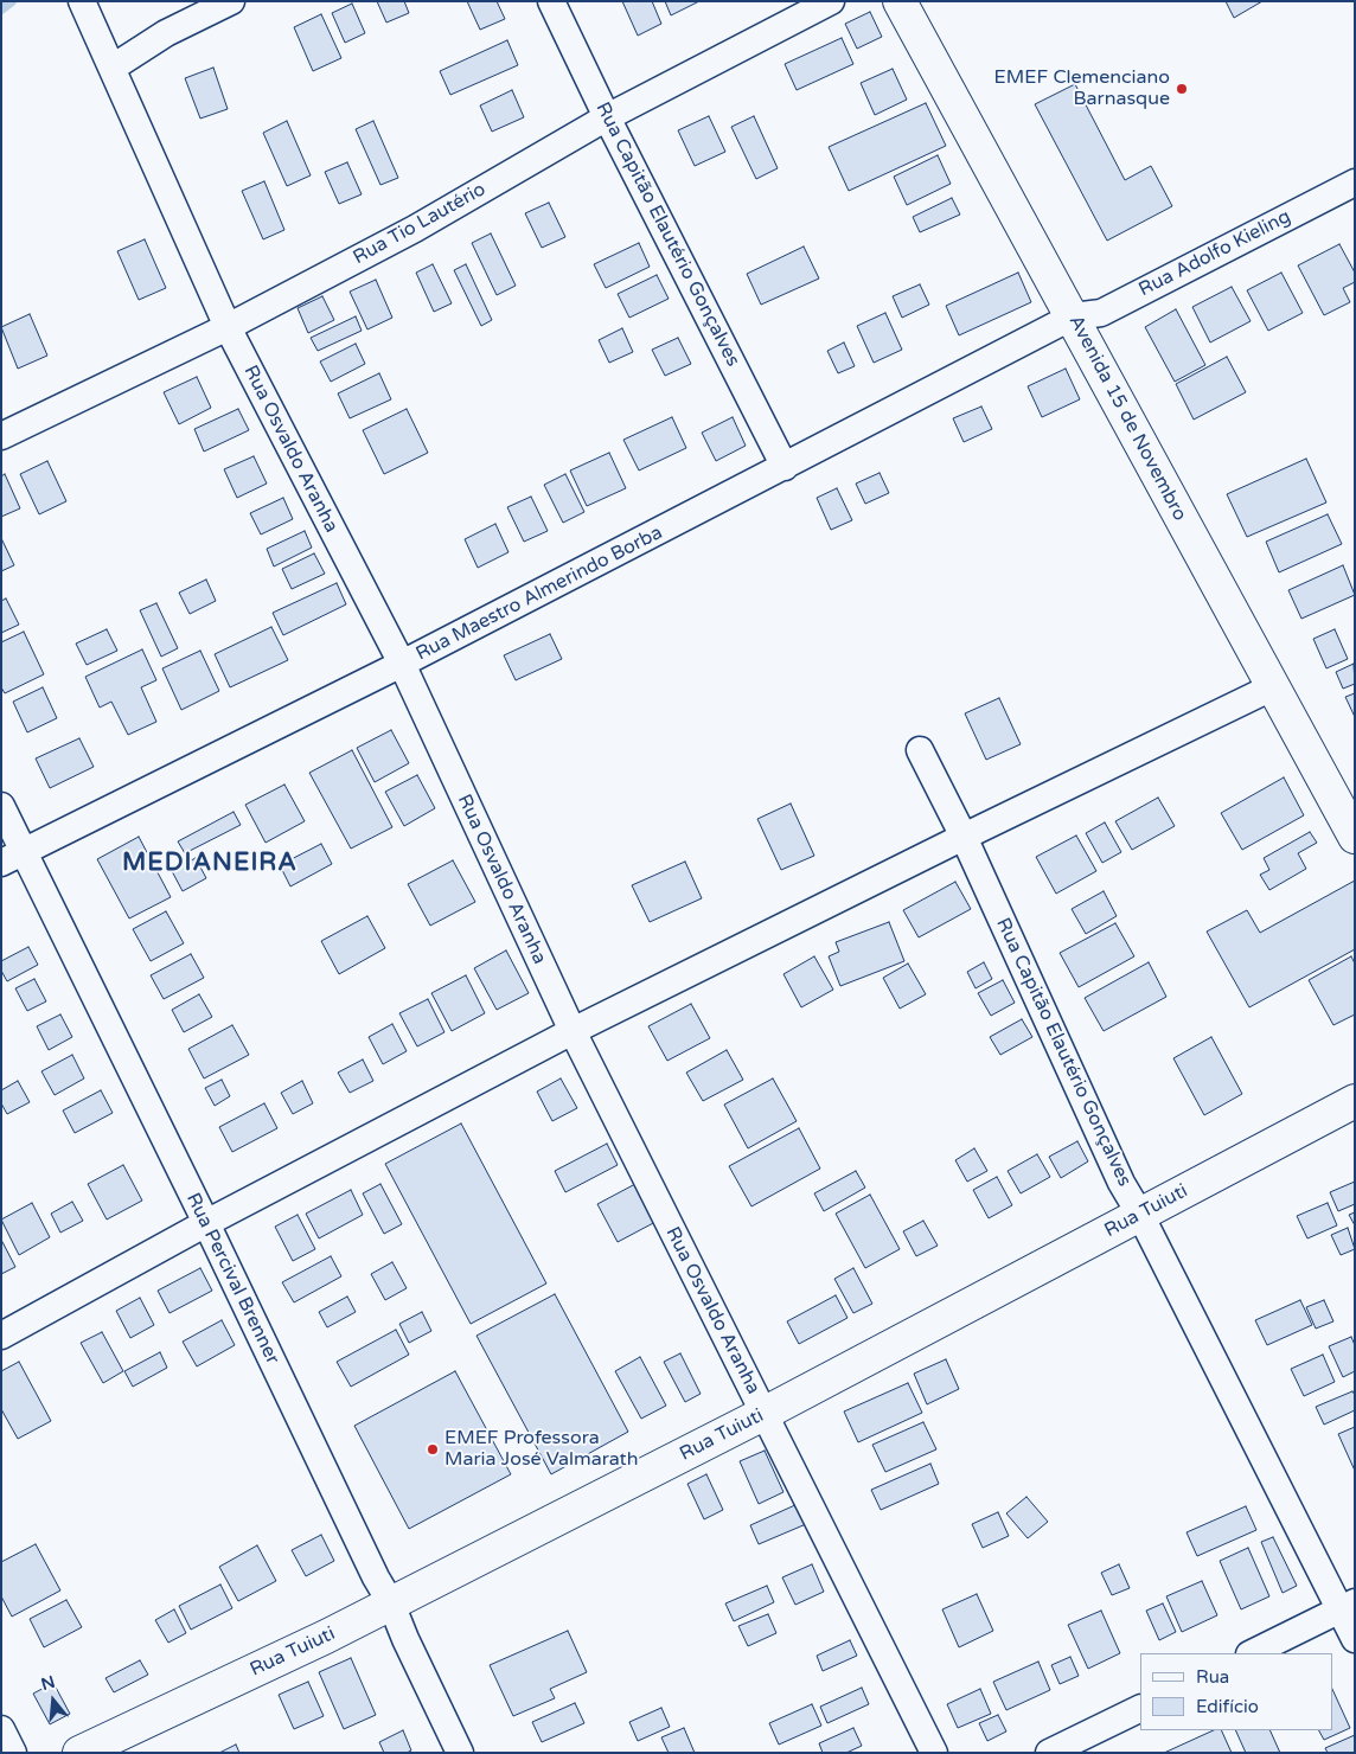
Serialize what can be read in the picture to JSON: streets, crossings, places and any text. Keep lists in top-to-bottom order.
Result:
{
  "streets": {
    "main road": ["Avenida 15 de Novembro", "Rua Tuiuti"],
    "street": [
      "Rua Tio Lautério",
      "Rua Capitão Elautério Gonçalves",
      "Rua Adolfo Kieling",
      "Rua Osvaldo Aranha",
      "Rua Maestro Almerindo Borba",
      "Rua Percival Brenner"
    ]
  },
  "crossings": [
    ["Rua Tio Lautério", "Rua Capitão Elautério Gonçalves"],
    ["Rua Tio Lautério", "Rua Osvaldo Aranha"],
    ["Rua Capitão Elautério Gonçalves", "Rua Maestro Almerindo Borba"],
    ["Rua Capitão Elautério Gonçalves", "Rua Tuiuti"],
    ["Rua Adolfo Kieling", "Avenida 15 de Novembro"],
    ["Rua Adolfo Kieling", "Rua Maestro Almerindo Borba"],
    ["Avenida 15 de Novembro", "Rua Maestro Almerindo Borba"],
    ["Rua Osvaldo Aranha", "Rua Maestro Almerindo Borba"],
    ["Rua Osvaldo Aranha", "Rua Tuiuti"],
    ["Rua Maestro Almerindo Borba", "Rua Percival Brenner"],
    ["Rua Tuiuti", "Rua Percival Brenner"]
  ],
  "districts": ["MEDIANEIRA"],
  "places": ["EMEF Clemenciano Barnasque", "EMEF Professora Maria José Valmarath"],
  "legend": ["Rua", "Edifício"],
  "north": "top"
}
